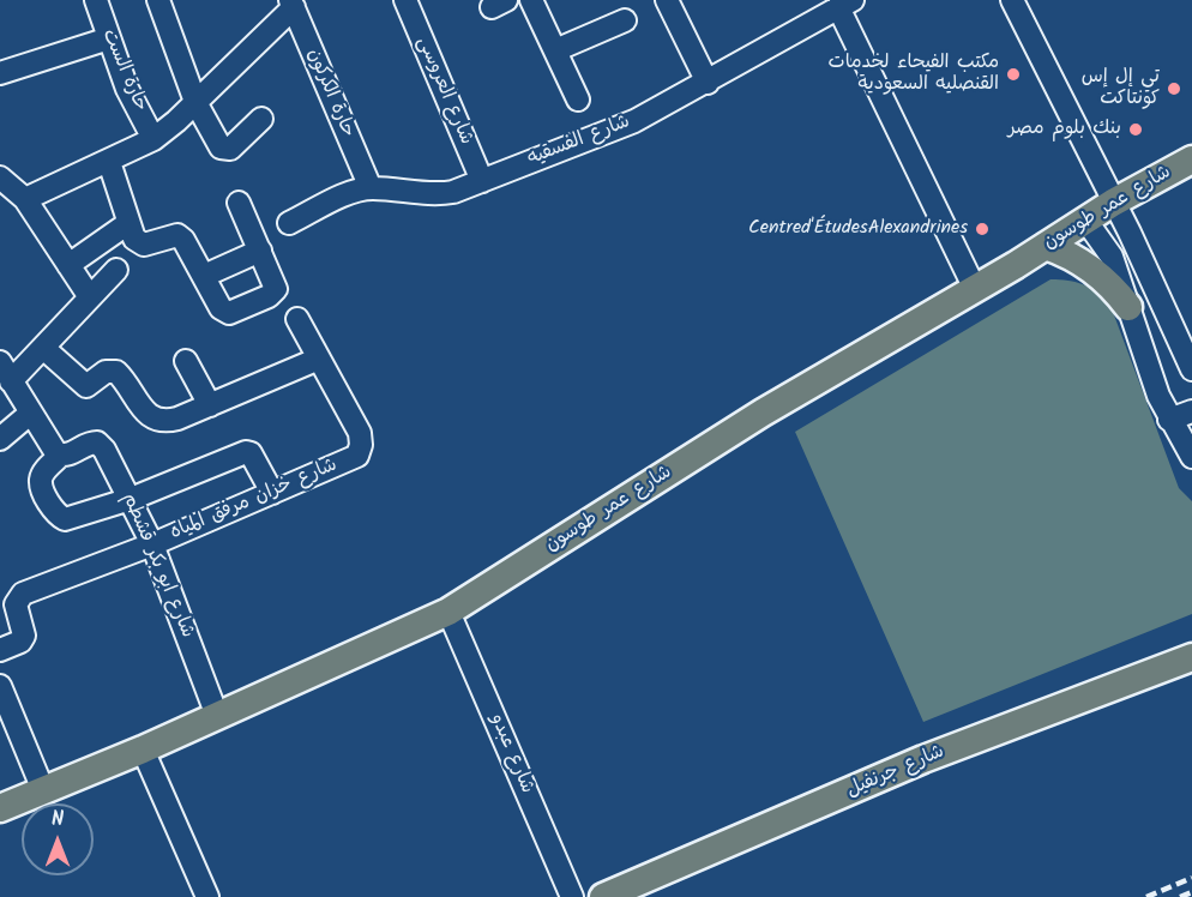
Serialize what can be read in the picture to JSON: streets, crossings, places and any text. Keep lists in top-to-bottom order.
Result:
{
  "streets": {
    "main road": ["شارع عمر طوسون", "شارع جرنفيل"],
    "street": [
      "حارة الست",
      "شارع العروسى",
      "حارة الكركون",
      "شارع الفسقيه",
      "شارع خزان مرفق المياه",
      "شارع ابو بكر قشطم",
      "شارع عبدو"
    ]
  },
  "crossings": [
    ["شارع العروسى", "شارع الفسقيه"],
    ["حارة الكركون", "شارع الفسقيه"],
    ["شارع عمر طوسون", "شارع ابو بكر قشطم"],
    ["شارع عمر طوسون", "شارع عبدو"],
    ["شارع خزان مرفق المياه", "شارع ابو بكر قشطم"]
  ],
  "places": [
    "مكتب الفيحاء لخدمات القنصليه السعودية",
    "تي إل إس كونتاكت",
    "بنك بلوم مصر",
    "Centred'ÉtudesAlexandrines"
  ],
  "north": "top"
}
